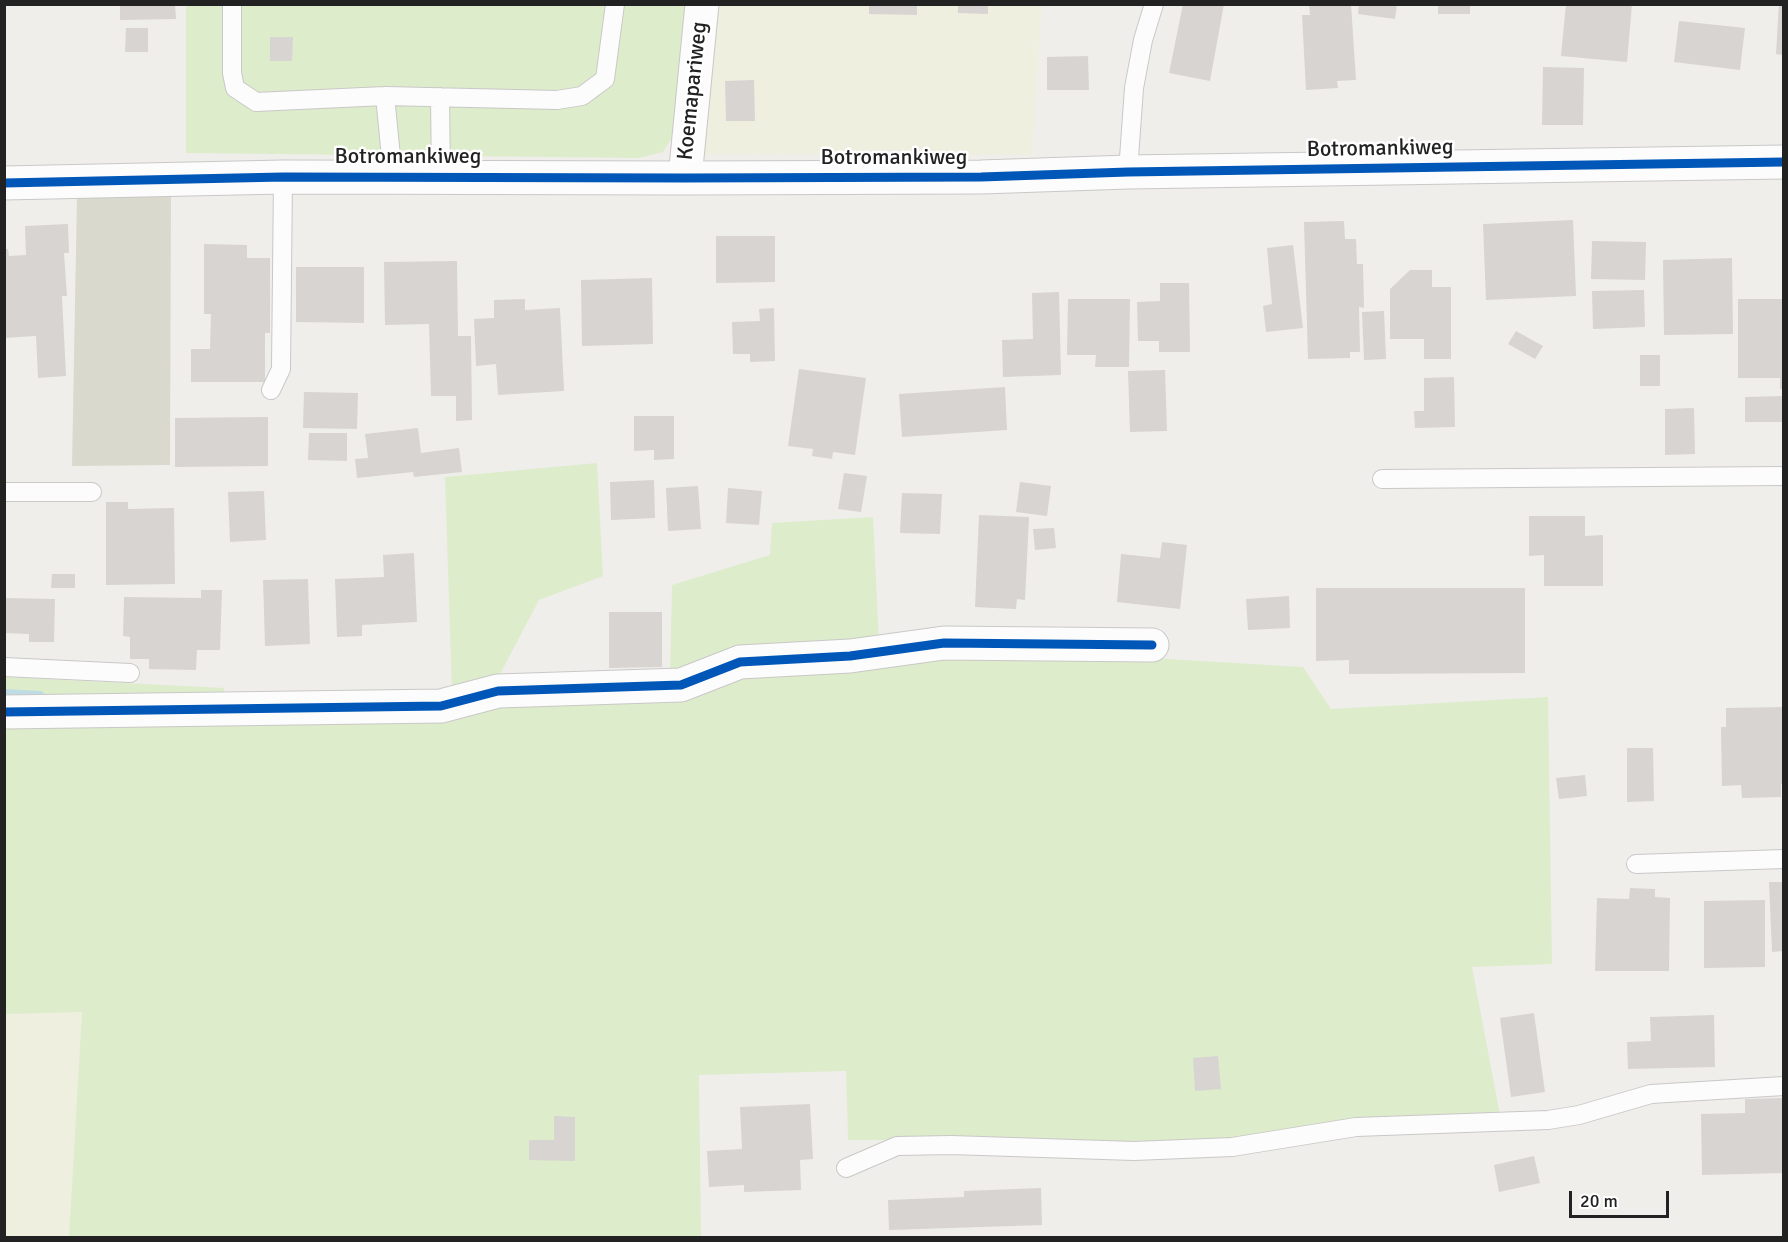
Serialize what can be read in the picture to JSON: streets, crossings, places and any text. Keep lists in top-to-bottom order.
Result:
{
  "streets": {
    "street": ["Koemapariweg", "Botromankiweg"]
  },
  "crossings": [
    ["Koemapariweg", "Botromankiweg"]
  ],
  "scale_bar": "20 m"
}
